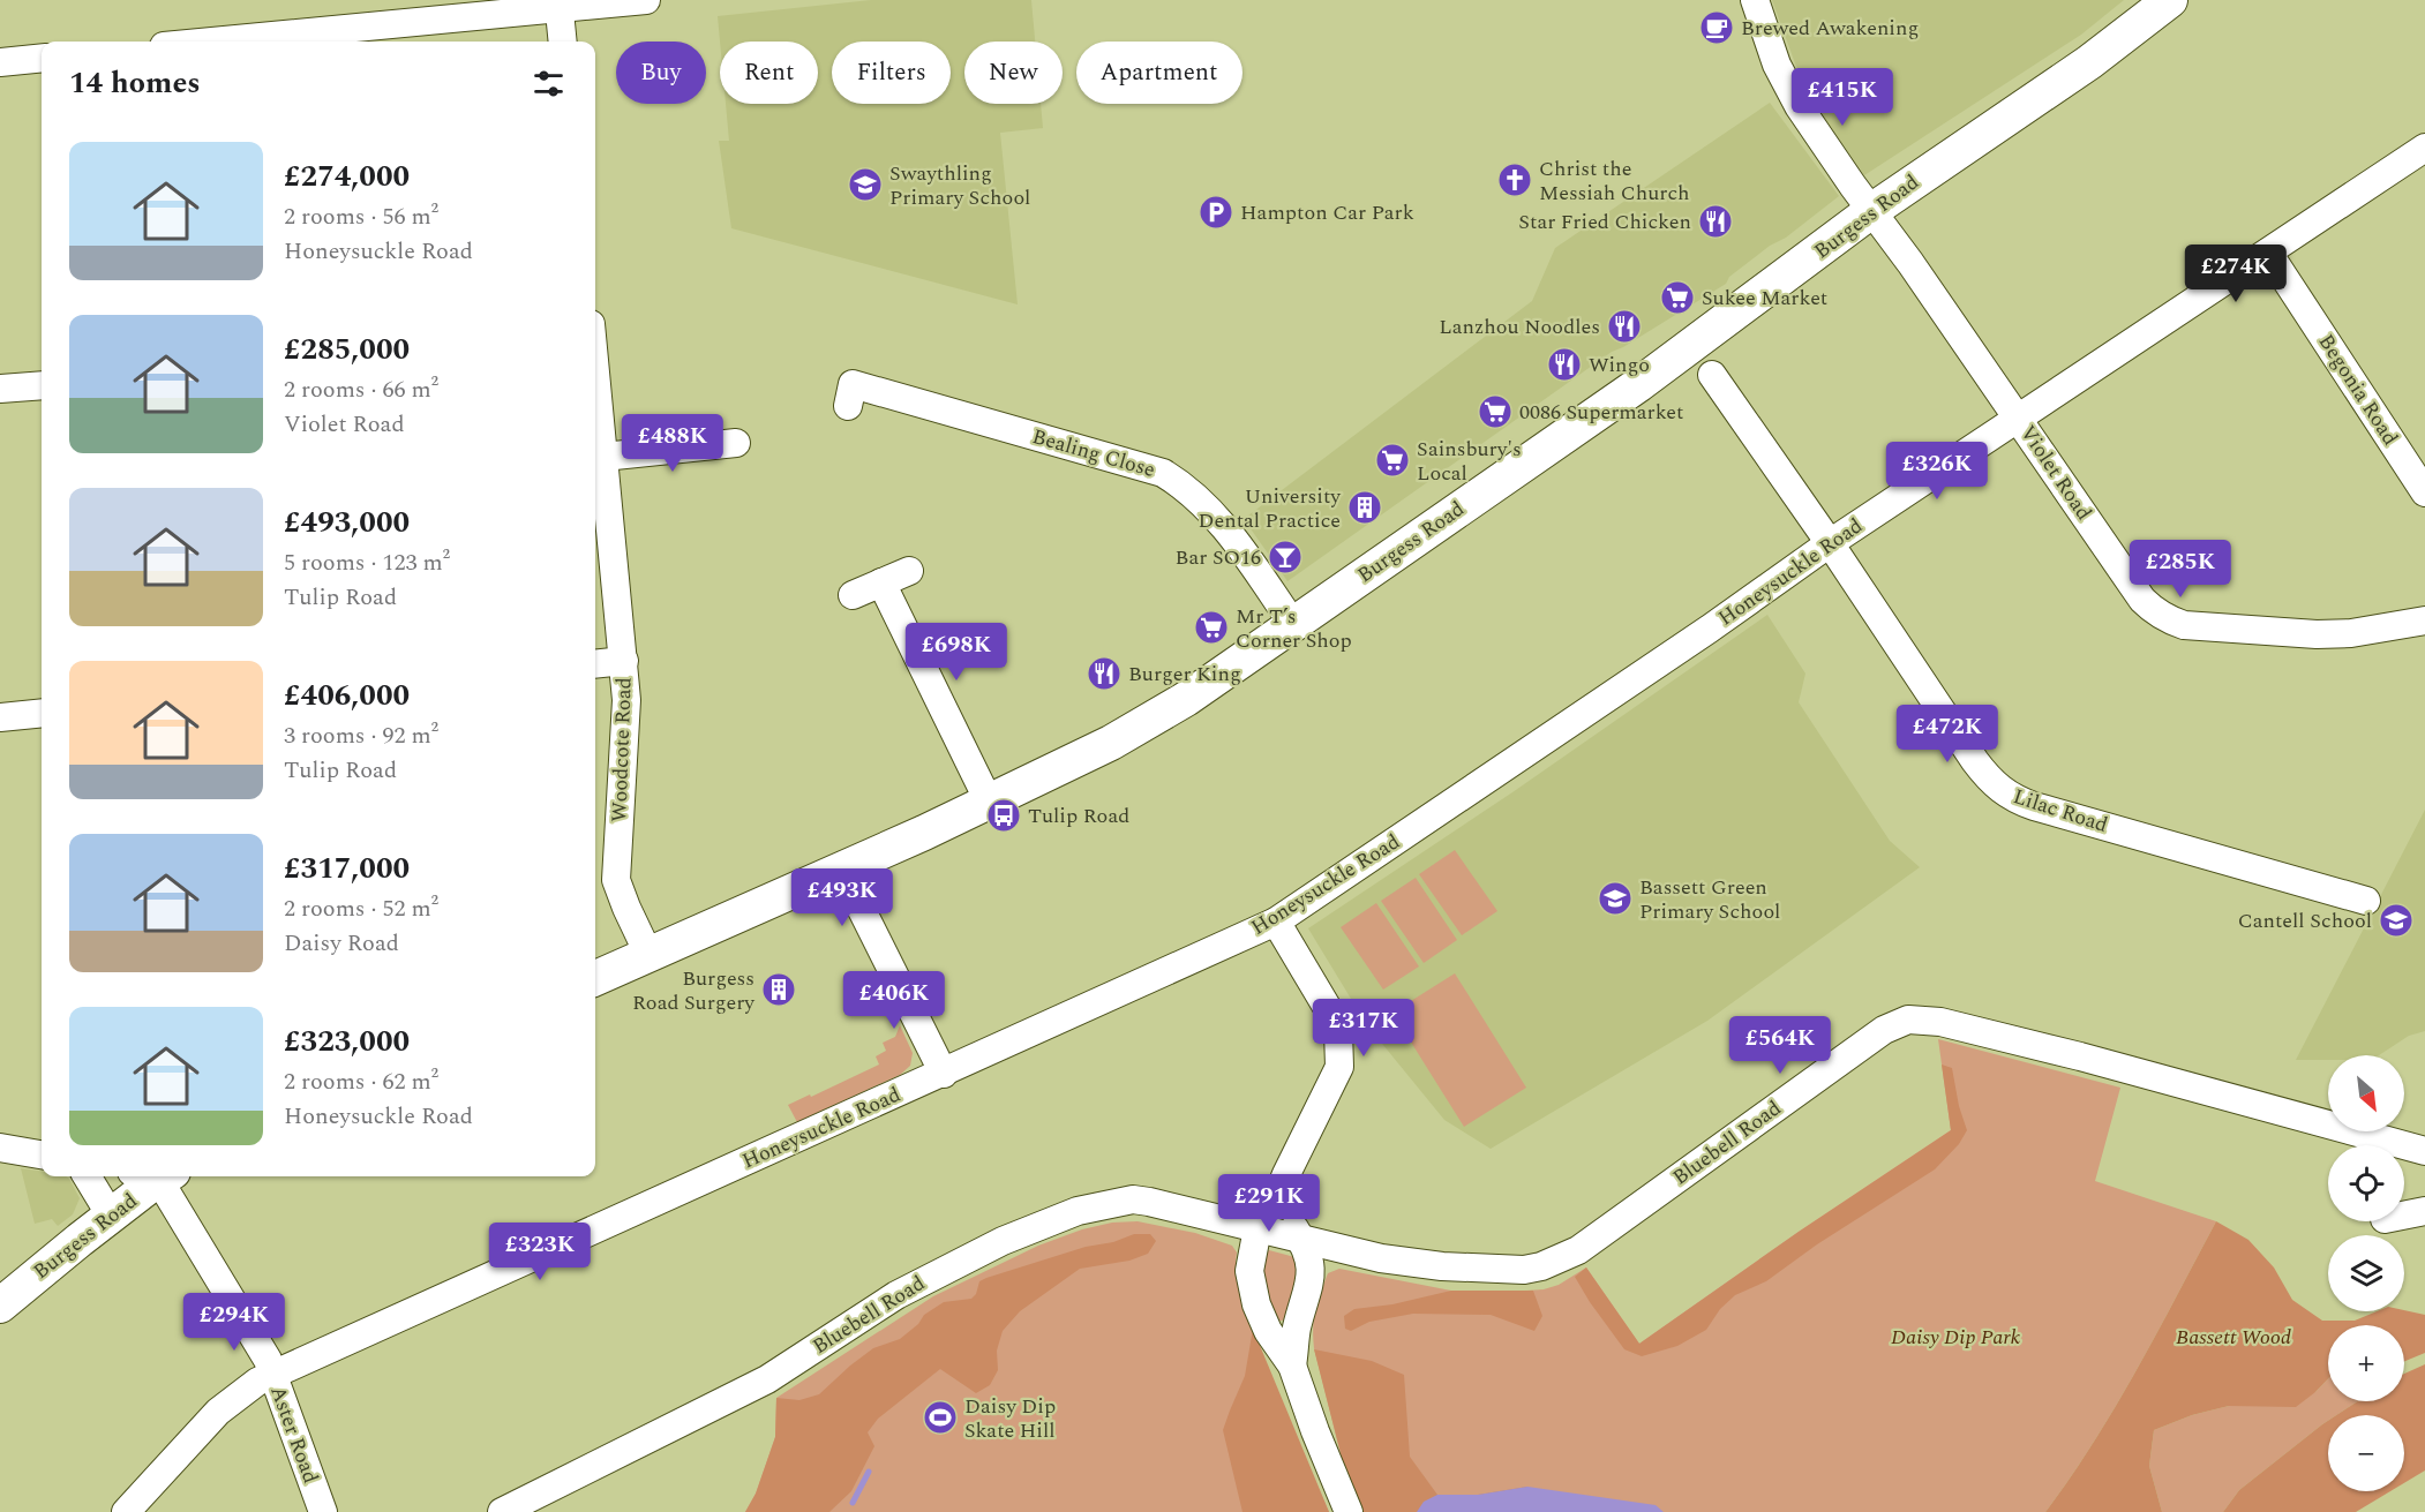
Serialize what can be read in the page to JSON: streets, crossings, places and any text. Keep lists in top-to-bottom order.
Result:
{
  "streets": {
    "main road": ["Burgess Road"],
    "street": [
      "Begonia Road",
      "Bealing Close",
      "Violet Road",
      "Honeysuckle Road",
      "Woodcote Road",
      "Lilac Road",
      "Bluebell Road",
      "Aster Road"
    ]
  },
  "crossings": [
    ["Burgess Road", "Bealing Close"],
    ["Burgess Road", "Violet Road"],
    ["Burgess Road", "Woodcote Road"],
    ["Begonia Road", "Honeysuckle Road"],
    ["Violet Road", "Honeysuckle Road"],
    ["Honeysuckle Road", "Lilac Road"],
    ["Honeysuckle Road", "Aster Road"]
  ],
  "parks": ["Daisy Dip Park", "Bassett Wood"],
  "places": {
    "cafe": ["Brewed Awakening"],
    "church": ["Christ the Messiah Church"],
    "school or university": ["Swaythling Primary School", "Bassett Green Primary School", "Cantell School"],
    "parking": ["Hampton Car Park"],
    "restaurant": [
      "Star Fried Chicken",
      "Lanzhou Noodles",
      "Wingo",
      "Burger King"
    ],
    "supermarket": [
      "Sukee Market",
      "0086 Supermarket",
      "Sainsbury's Local",
      "Mr T’s Corner Shop"
    ],
    "building": ["University Dental Practice", "Burgess Road Surgery"],
    "bar": ["Bar SO16"],
    "bus stop": ["Tulip Road"],
    "sports": ["Daisy Dip Skate Hill"]
  },
  "north": "bottom right",
  "page": {
    "chip": [
      "Buy",
      "Rent",
      "Filters",
      "New",
      "Apartment"
    ],
    "heading": "14 homes",
    "price": [
      "£415K",
      "£274K",
      "£488K",
      "£326K",
      "£285K",
      "£698K",
      "£472K",
      "£493K",
      "£406K",
      "£317K",
      "£564K",
      "£291K",
      "£323K",
      "£294K"
    ],
    "list": [
      {
        "name": "£274,000",
        "note": "2 rooms · 56 m² · Honeysuckle Road"
      },
      {
        "name": "£285,000",
        "note": "2 rooms · 66 m² · Violet Road"
      },
      {
        "name": "£493,000",
        "note": "5 rooms · 123 m² · Tulip Road"
      },
      {
        "name": "£406,000",
        "note": "3 rooms · 92 m² · Tulip Road"
      },
      {
        "name": "£317,000",
        "note": "2 rooms · 52 m² · Daisy Road"
      },
      {
        "name": "£323,000",
        "note": "2 rooms · 62 m² · Honeysuckle Road"
      }
    ],
    "map_buttons": ["+", "−"]
  }
}
